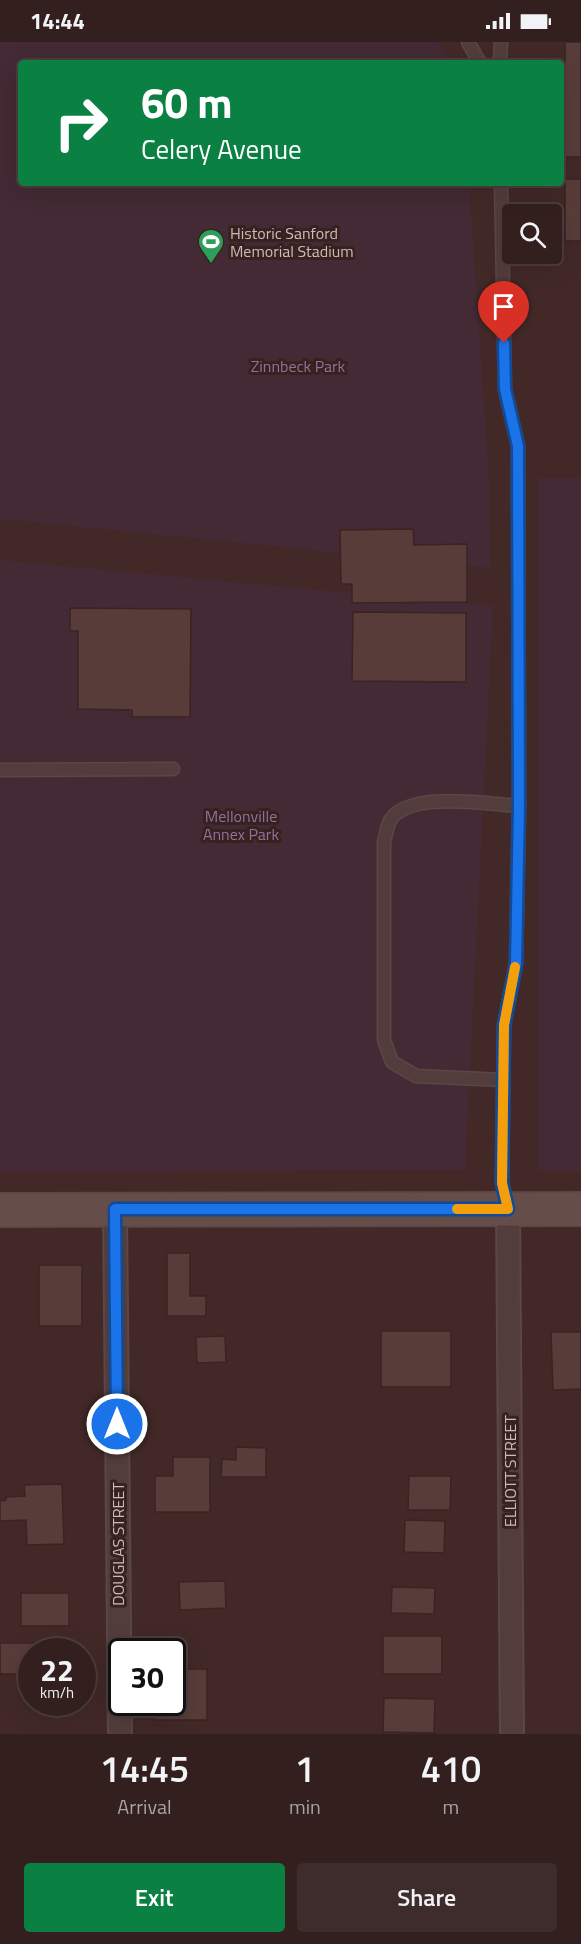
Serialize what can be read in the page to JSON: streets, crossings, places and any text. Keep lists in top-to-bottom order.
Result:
{
  "streets": {
    "street": ["ELLIOTT STREET", "DOUGLAS STREET"]
  },
  "parks": ["Zinnbeck Park", "Mellonville Annex Park"],
  "places": {
    "sports": ["Historic Sanford Memorial Stadium"]
  },
  "page": {
    "status": "14:44",
    "turn": ["60 m", "Celery Avenue"],
    "speed": "22 km/h",
    "limit": "30",
    "eta": [
      "14:45",
      "Arrival",
      "1",
      "min",
      "410",
      "m"
    ],
    "buttons": ["Exit", "Share"]
  }
}
